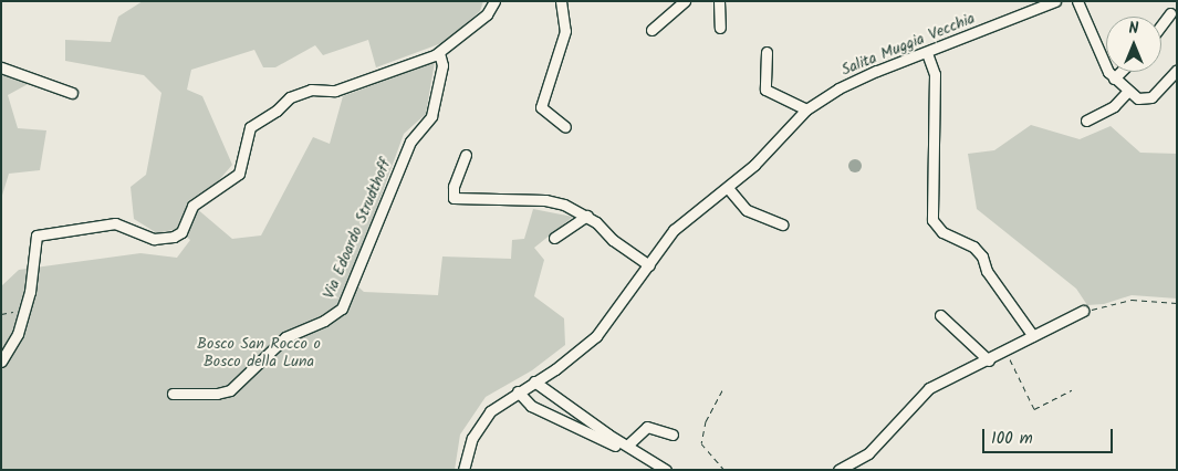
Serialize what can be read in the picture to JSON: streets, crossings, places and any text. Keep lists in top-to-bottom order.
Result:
{
  "streets": {
    "street": ["Salita Muggia Vecchia", "Via Edoardo Strudthoff"]
  },
  "parks": ["Bosco San Rocco o Bosco della Luna"],
  "scale_bar": "100 m",
  "north": "top"
}
